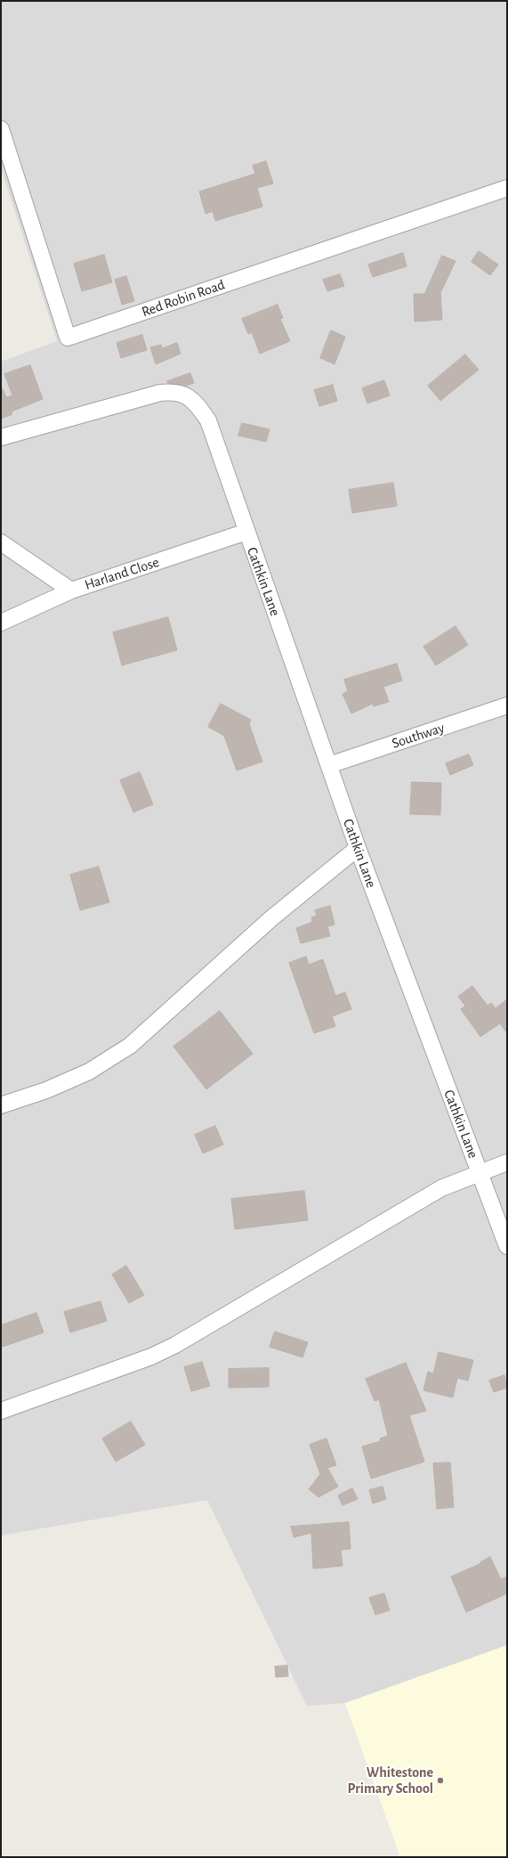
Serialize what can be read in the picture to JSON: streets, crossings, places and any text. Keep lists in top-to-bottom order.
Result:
{
  "streets": {
    "street": [
      "Red Robin Road",
      "Harland Close",
      "Cathkin Lane",
      "Southway"
    ]
  },
  "crossings": [
    ["Harland Close", "Cathkin Lane"],
    ["Cathkin Lane", "Southway"]
  ],
  "places": ["Whitestone Primary School"]
}
